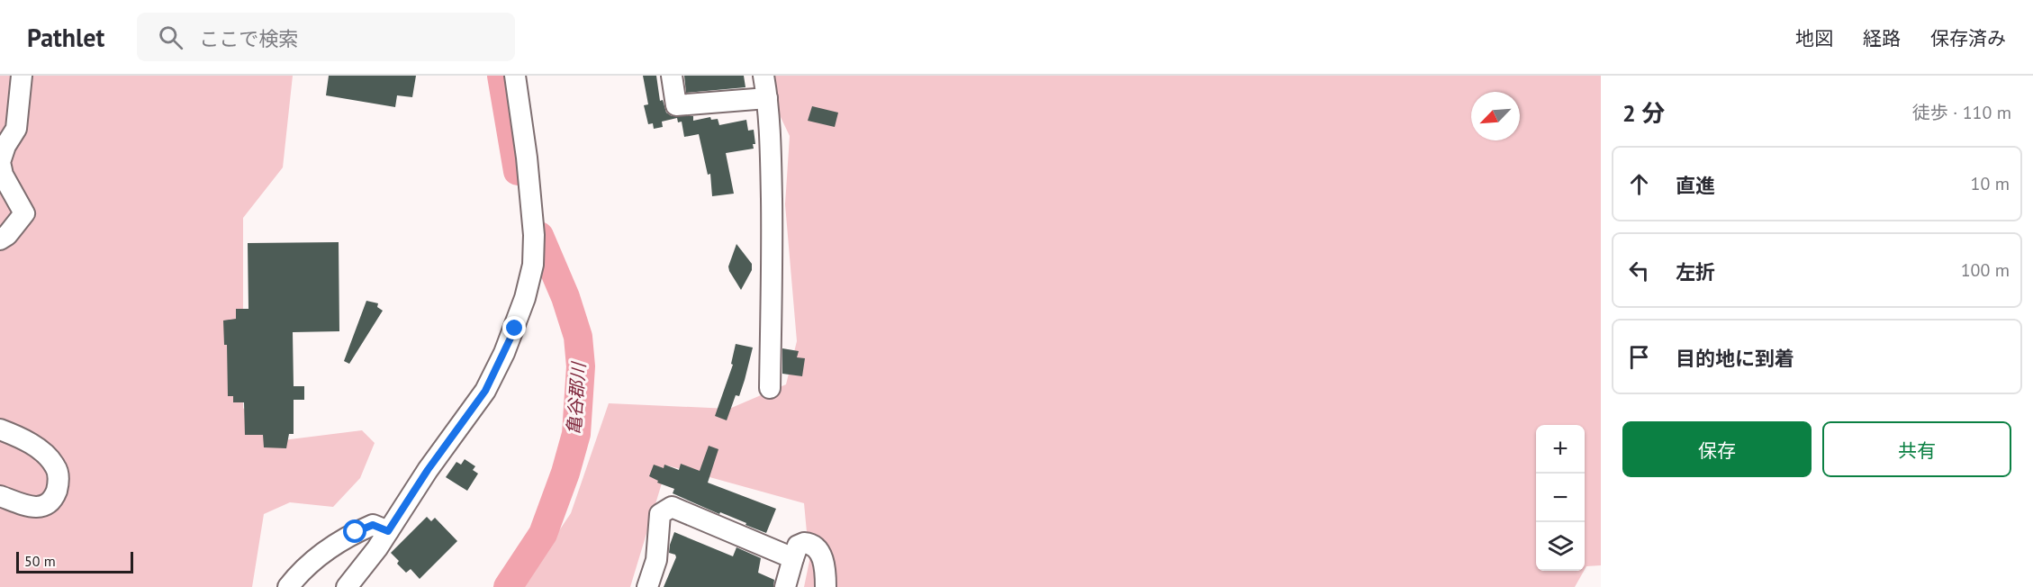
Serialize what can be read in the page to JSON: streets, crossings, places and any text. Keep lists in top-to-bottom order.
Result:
{
  "water": ["亀谷郡川"],
  "scale_bar": "50 m",
  "north": "bottom left",
  "page": {
    "header": "Pathlet",
    "search": "ここで検索",
    "nav": ["地図", "経路", "保存済み"],
    "heading": ["2 分", "徒歩 · 110 m"],
    "list": [
      ["直進", "10 m"],
      ["左折", "100 m"],
      "目的地に到着"
    ],
    "buttons": ["保存", "共有"],
    "map_buttons": ["+", "−"],
    "scale": "50 m"
  }
}
